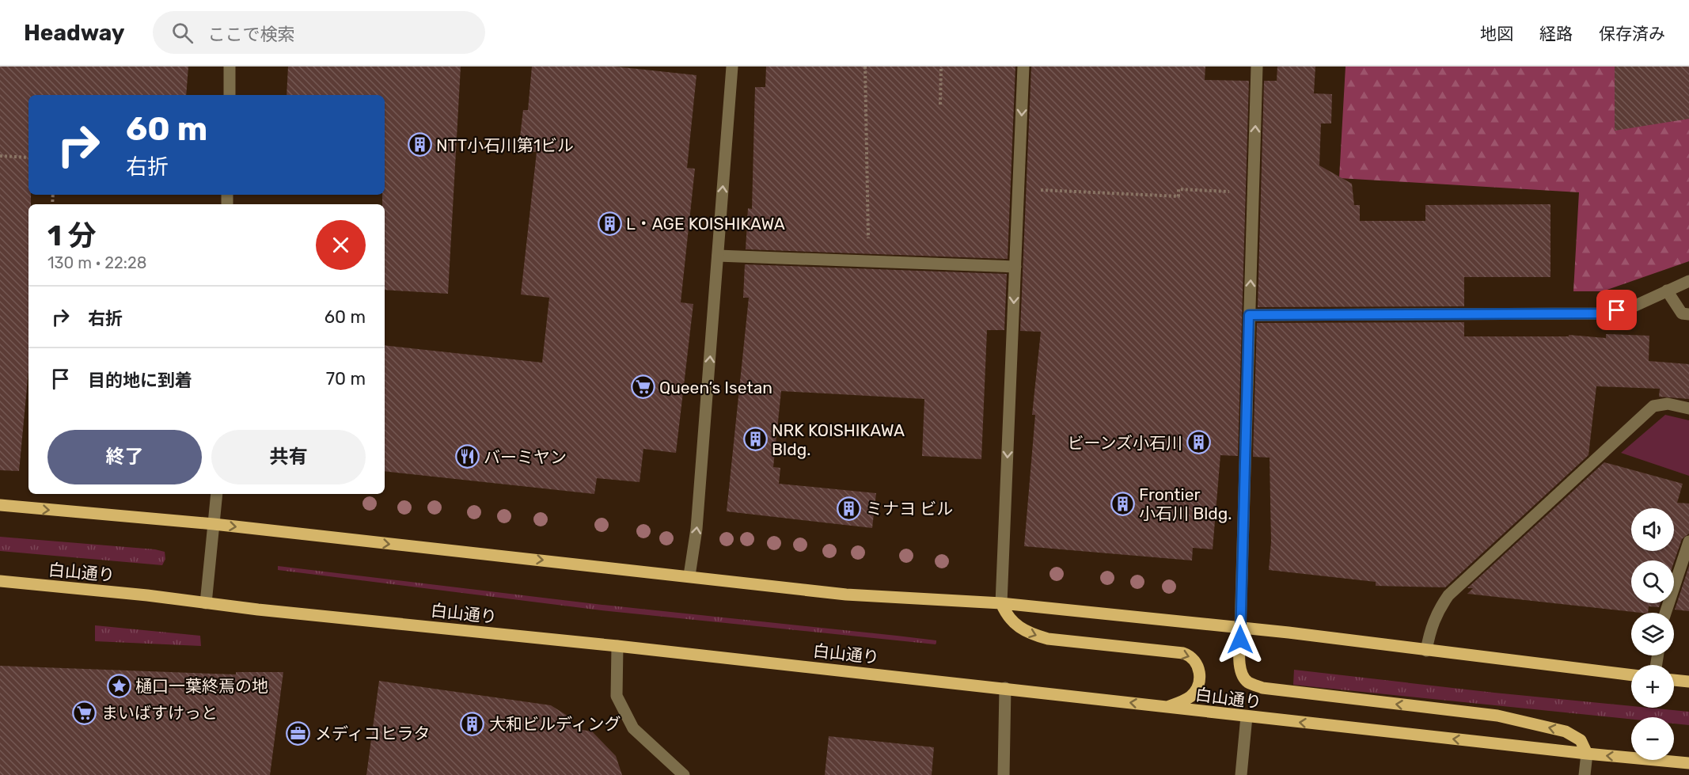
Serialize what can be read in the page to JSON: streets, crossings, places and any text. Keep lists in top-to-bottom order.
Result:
{
  "streets": {
    "main road": ["白山通り"]
  },
  "places": {
    "building": [
      "NTT小石川第1ビル",
      "L・AGE KOISHIKAWA",
      "NRK KOISHIKAWA Bldg.",
      "ビーンズ小石川",
      "Frontier 小石川 Bldg.",
      "ミナヨ ビル",
      "大和ビルディング"
    ],
    "supermarket": ["Queen’s Isetan", "まいばすけっと"],
    "restaurant": ["バーミヤン"],
    "place": ["樋口一葉終焉の地"],
    "office": ["メディコヒラタ"]
  },
  "page": {
    "header": "Headway",
    "search": "ここで検索",
    "nav": ["地図", "経路", "保存済み"],
    "turn": ["60 m", "右折"],
    "heading": ["1 分", "130 m · 22:28"],
    "list": [
      {
        "name": "右折",
        "value": "60 m"
      },
      {
        "name": "目的地に到着",
        "value": "70 m"
      }
    ],
    "buttons": ["終了", "共有"],
    "map_buttons": ["+", "−"]
  }
}
